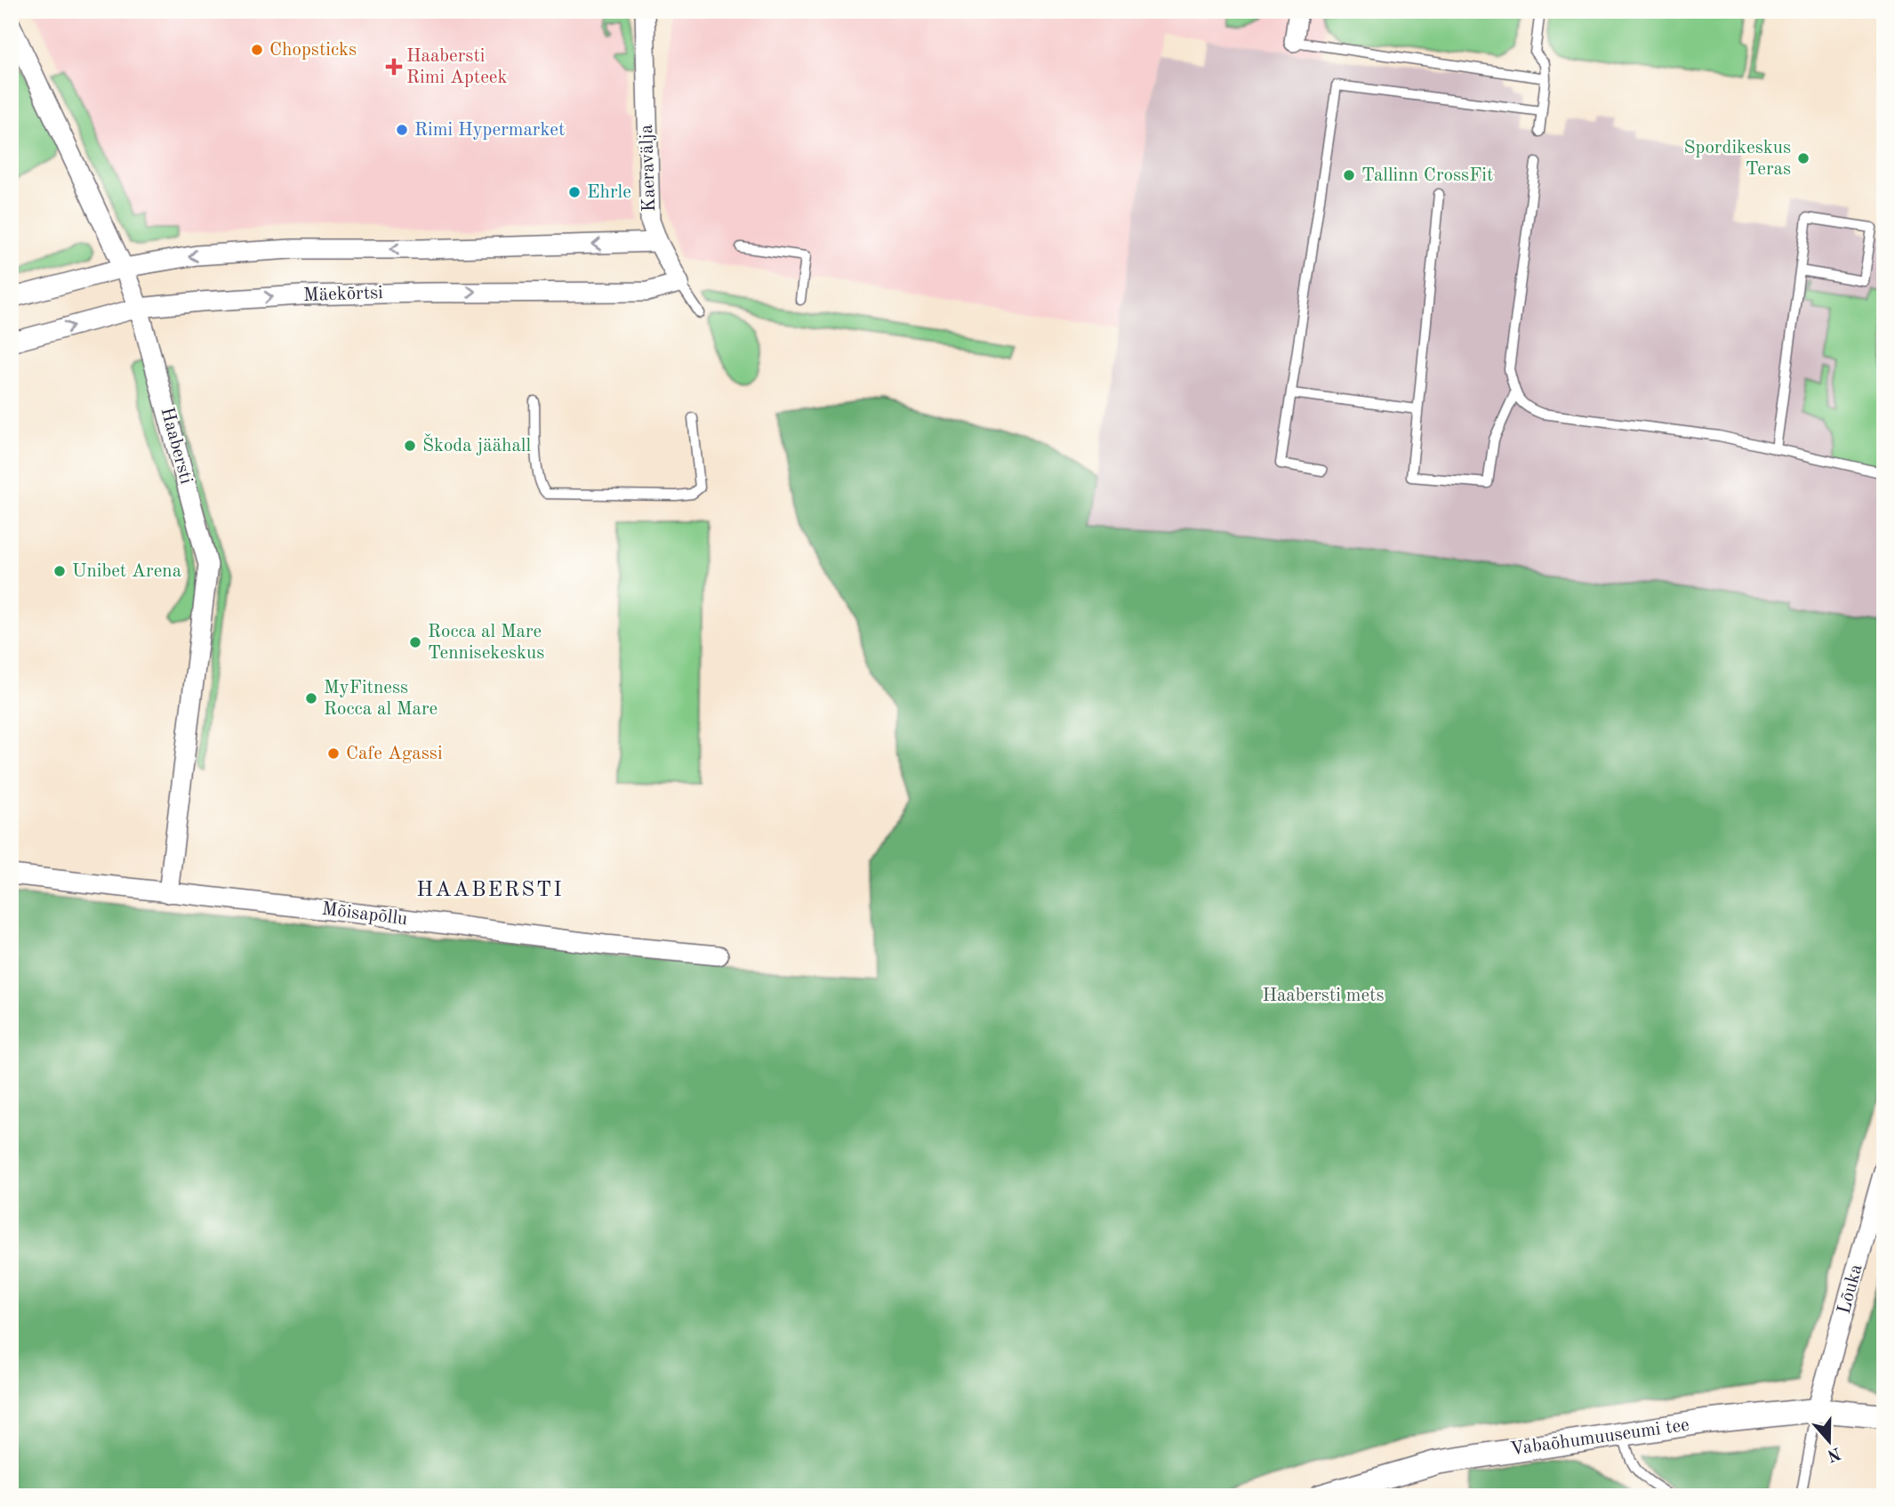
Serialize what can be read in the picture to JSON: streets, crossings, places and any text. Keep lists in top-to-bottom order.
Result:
{
  "streets": {
    "street": [
      "Kaeravälja",
      "Mäekõrtsi",
      "Haabersti",
      "Mõisapõllu",
      "Lõuka",
      "Vabaõhumuuseumi tee"
    ]
  },
  "crossings": [
    ["Kaeravälja", "Mäekõrtsi"],
    ["Mäekõrtsi", "Haabersti"],
    ["Haabersti", "Mõisapõllu"],
    ["Lõuka", "Vabaõhumuuseumi tee"]
  ],
  "districts": ["HAABERSTI"],
  "parks": ["Haabersti mets"],
  "places": {
    "other": [
      "Chopsticks",
      "Rimi Hypermarket",
      "Spordikeskus Teras",
      "Tallinn CrossFit",
      "Ehrle",
      "Škoda jäähall",
      "Unibet Arena",
      "Rocca al Mare Tennisekeskus",
      "MyFitness Rocca al Mare",
      "Cafe Agassi"
    ],
    "health": ["Haabersti Rimi Apteek"]
  },
  "north": "bottom"
}
